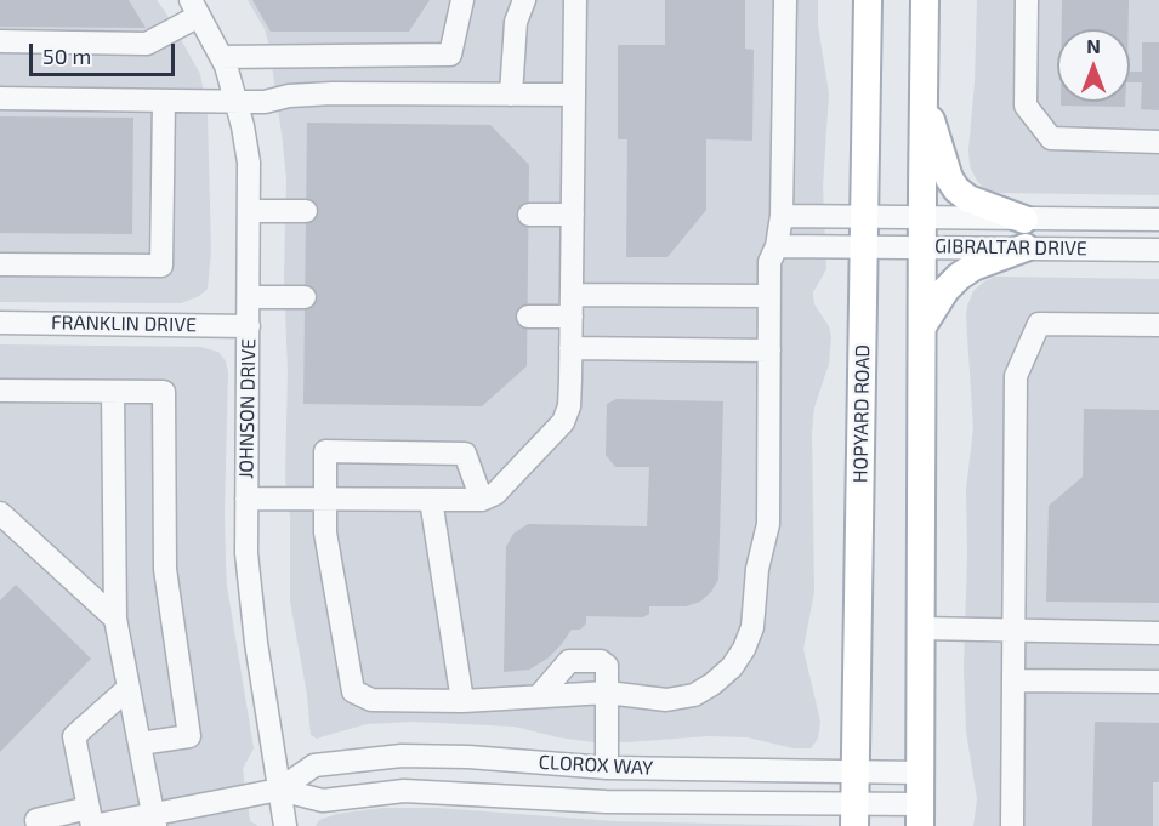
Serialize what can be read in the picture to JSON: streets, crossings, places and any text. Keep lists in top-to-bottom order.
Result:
{
  "streets": {
    "main road": ["HOPYARD ROAD"],
    "street": [
      "GIBRALTAR DRIVE",
      "FRANKLIN DRIVE",
      "JOHNSON DRIVE",
      "CLOROX WAY"
    ]
  },
  "crossings": [
    ["GIBRALTAR DRIVE", "HOPYARD ROAD"],
    ["FRANKLIN DRIVE", "JOHNSON DRIVE"],
    ["JOHNSON DRIVE", "CLOROX WAY"],
    ["HOPYARD ROAD", "CLOROX WAY"]
  ],
  "scale_bar": "50 m",
  "north": "top"
}
